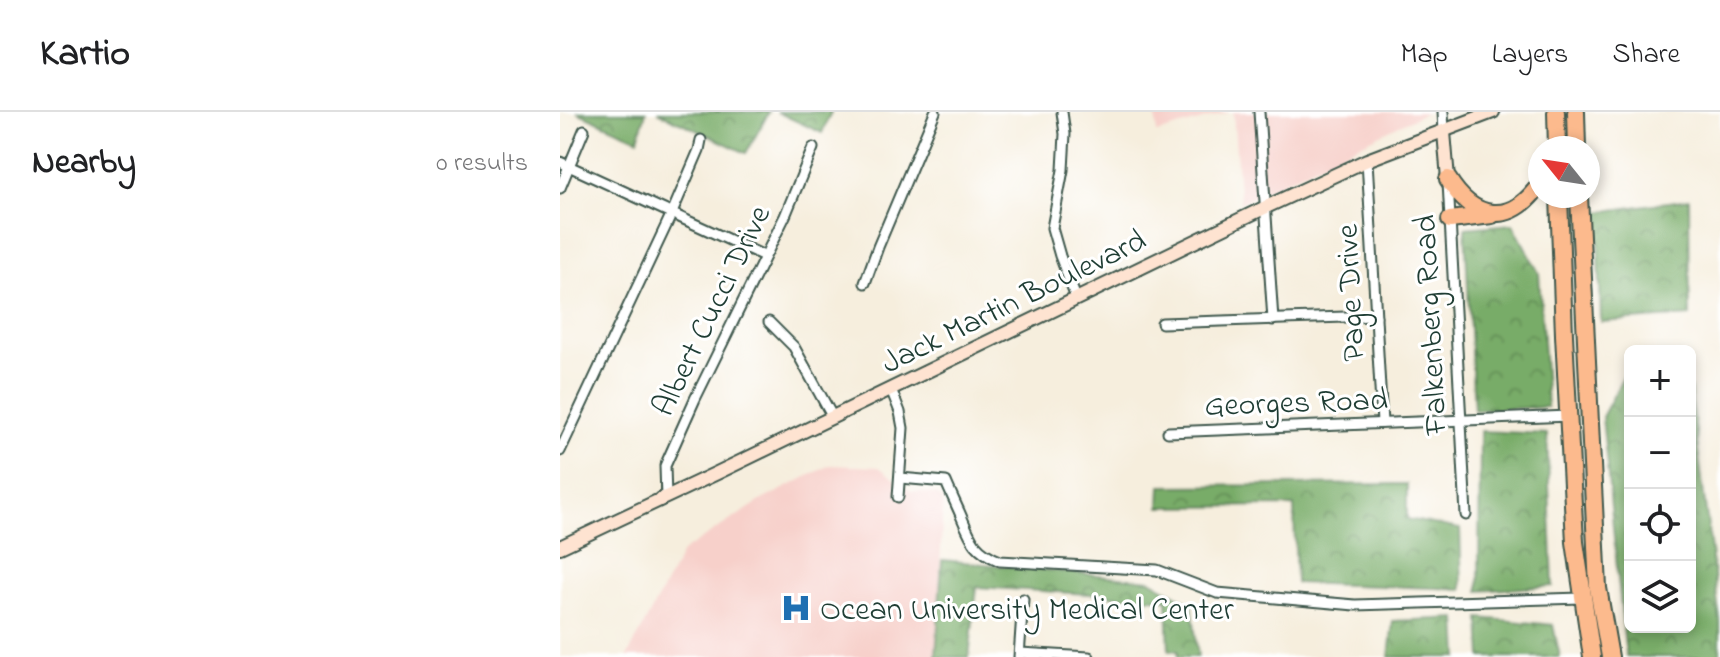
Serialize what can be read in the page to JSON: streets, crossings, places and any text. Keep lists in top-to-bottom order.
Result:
{
  "streets": {
    "street": [
      "Page Drive",
      "Jack Martin Boulevard",
      "Albert Cucci Drive",
      "Falkenberg Road",
      "Georges Road"
    ]
  },
  "crossings": [
    ["Page Drive", "Jack Martin Boulevard"],
    ["Page Drive", "Georges Road"],
    ["Jack Martin Boulevard", "Albert Cucci Drive"],
    ["Jack Martin Boulevard", "Falkenberg Road"],
    ["Falkenberg Road", "Georges Road"]
  ],
  "places": {
    "hospital": ["Ocean University Medical Center"]
  },
  "north": "top left",
  "page": {
    "header": "Kartio",
    "nav": ["Map", "Layers", "Share"],
    "heading": ["Nearby", "0 results"],
    "map_buttons": ["+", "−"]
  }
}
